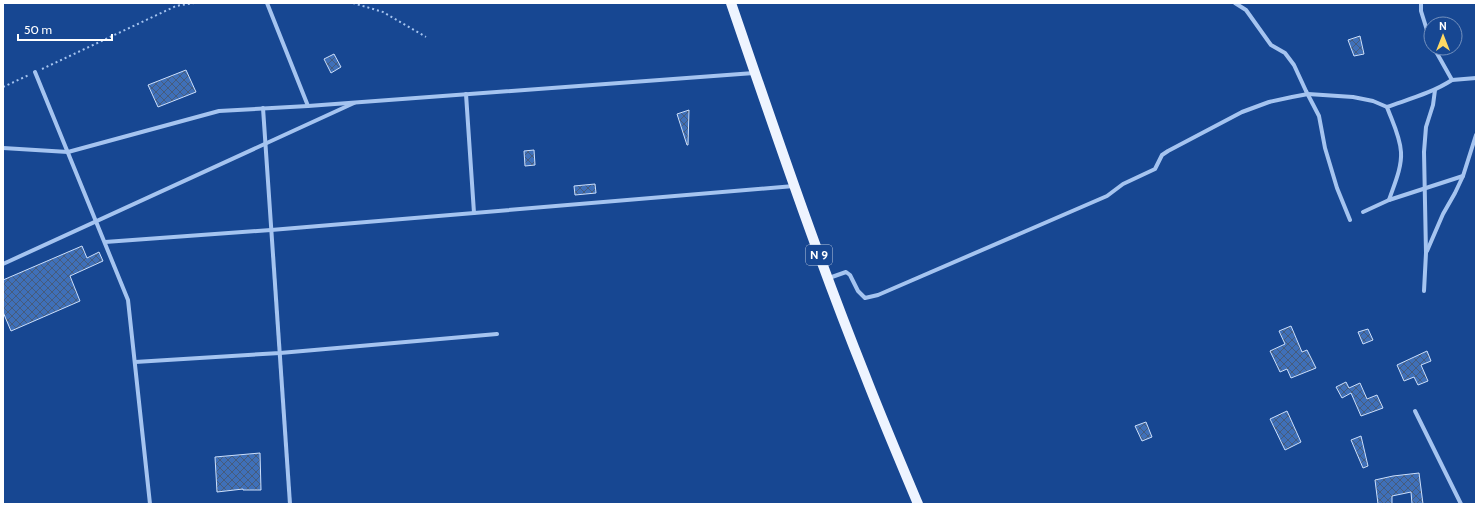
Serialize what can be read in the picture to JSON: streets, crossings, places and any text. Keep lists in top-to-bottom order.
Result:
{
  "streets": {
    "main road": ["N 9"]
  },
  "scale_bar": "50 m",
  "north": "top"
}
